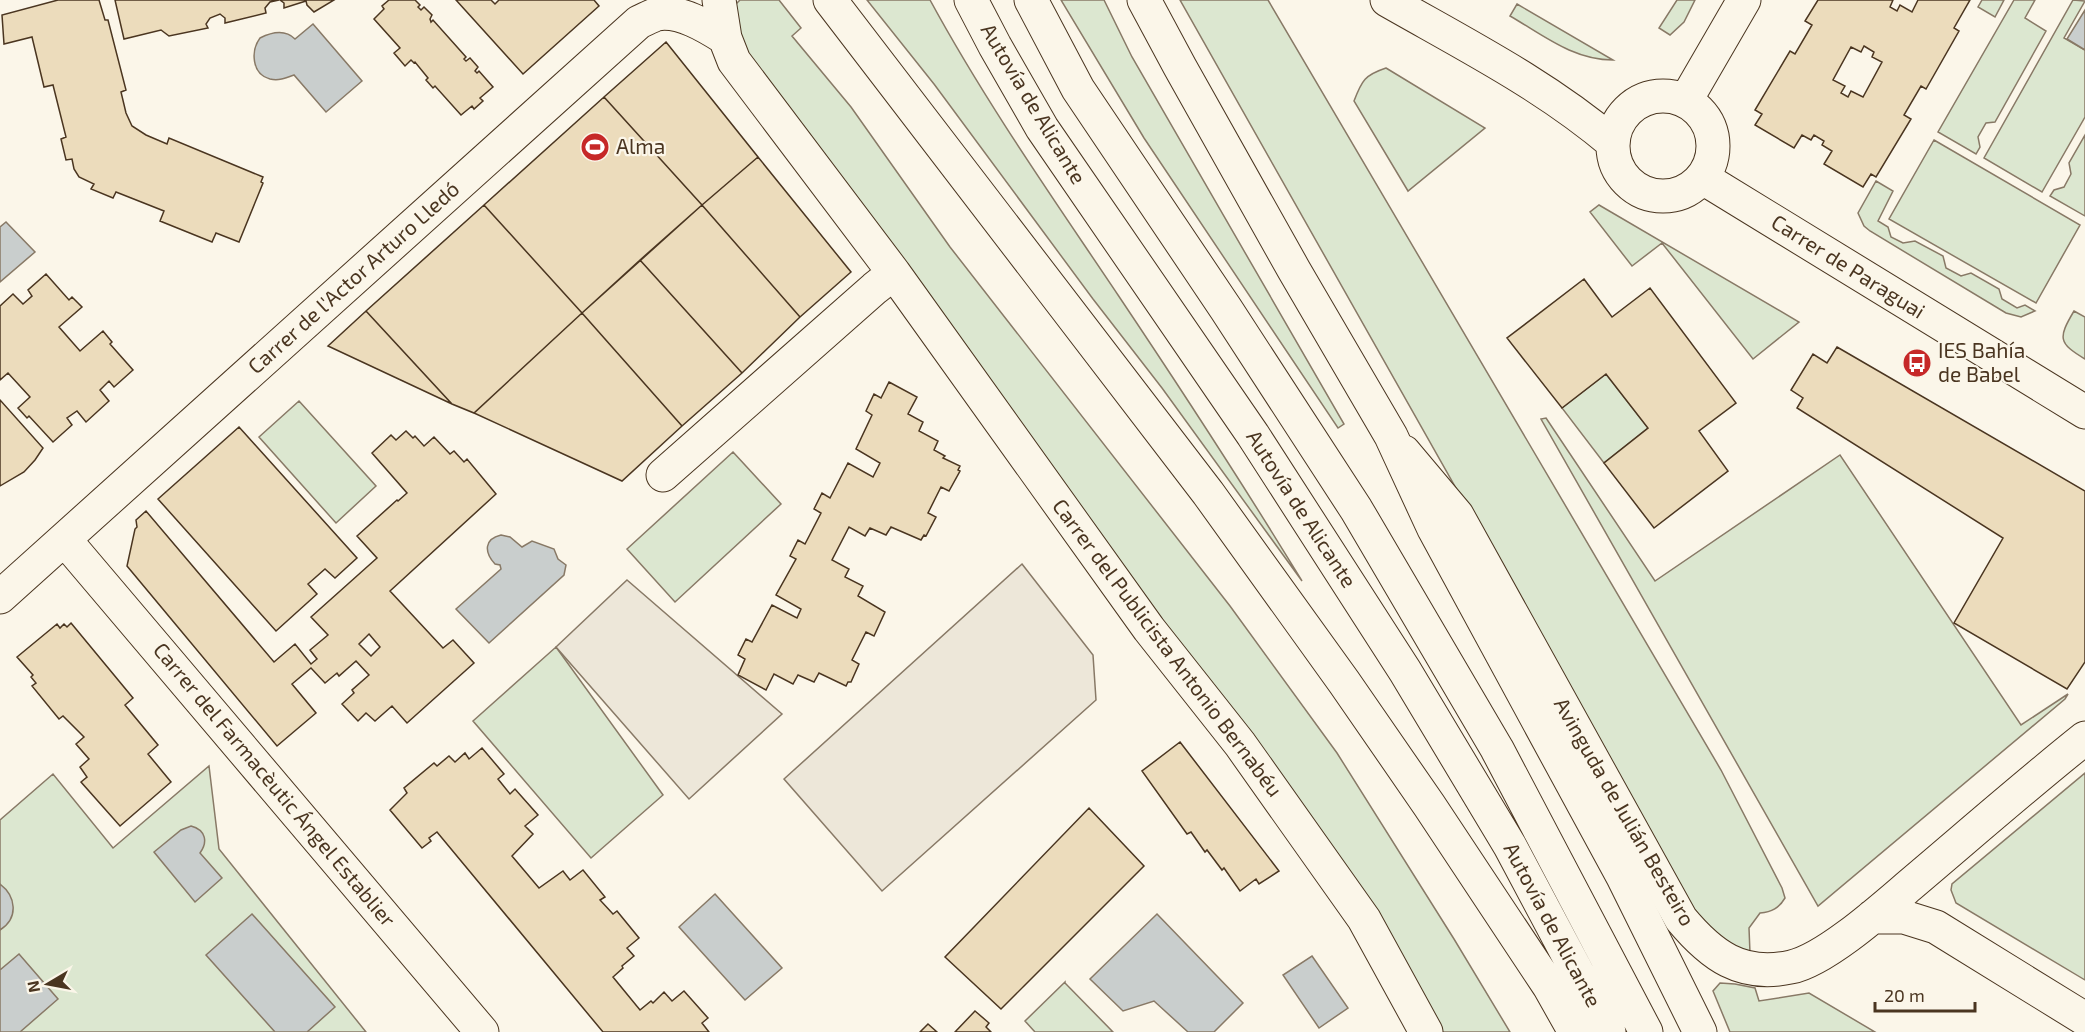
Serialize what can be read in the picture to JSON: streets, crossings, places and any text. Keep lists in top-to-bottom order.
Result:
{
  "streets": {
    "main road": [
      "Autovía de Alicante",
      "Carrer de Paraguai",
      "Carrer de l'Actor Arturo Lledó",
      "Carrer del Publicista Antonio Bernabéu",
      "Carrer del Farmacèutic Ángel Establier",
      "Avinguda de Julián Besteiro"
    ]
  },
  "crossings": [
    ["Carrer de l'Actor Arturo Lledó", "Carrer del Publicista Antonio Bernabéu"],
    ["Carrer de l'Actor Arturo Lledó", "Carrer del Farmacèutic Ángel Establier"]
  ],
  "places": {
    "sports": ["Alma"],
    "bus stop": ["IES Bahía de Babel"]
  },
  "scale_bar": "20 m",
  "north": "left"
}
